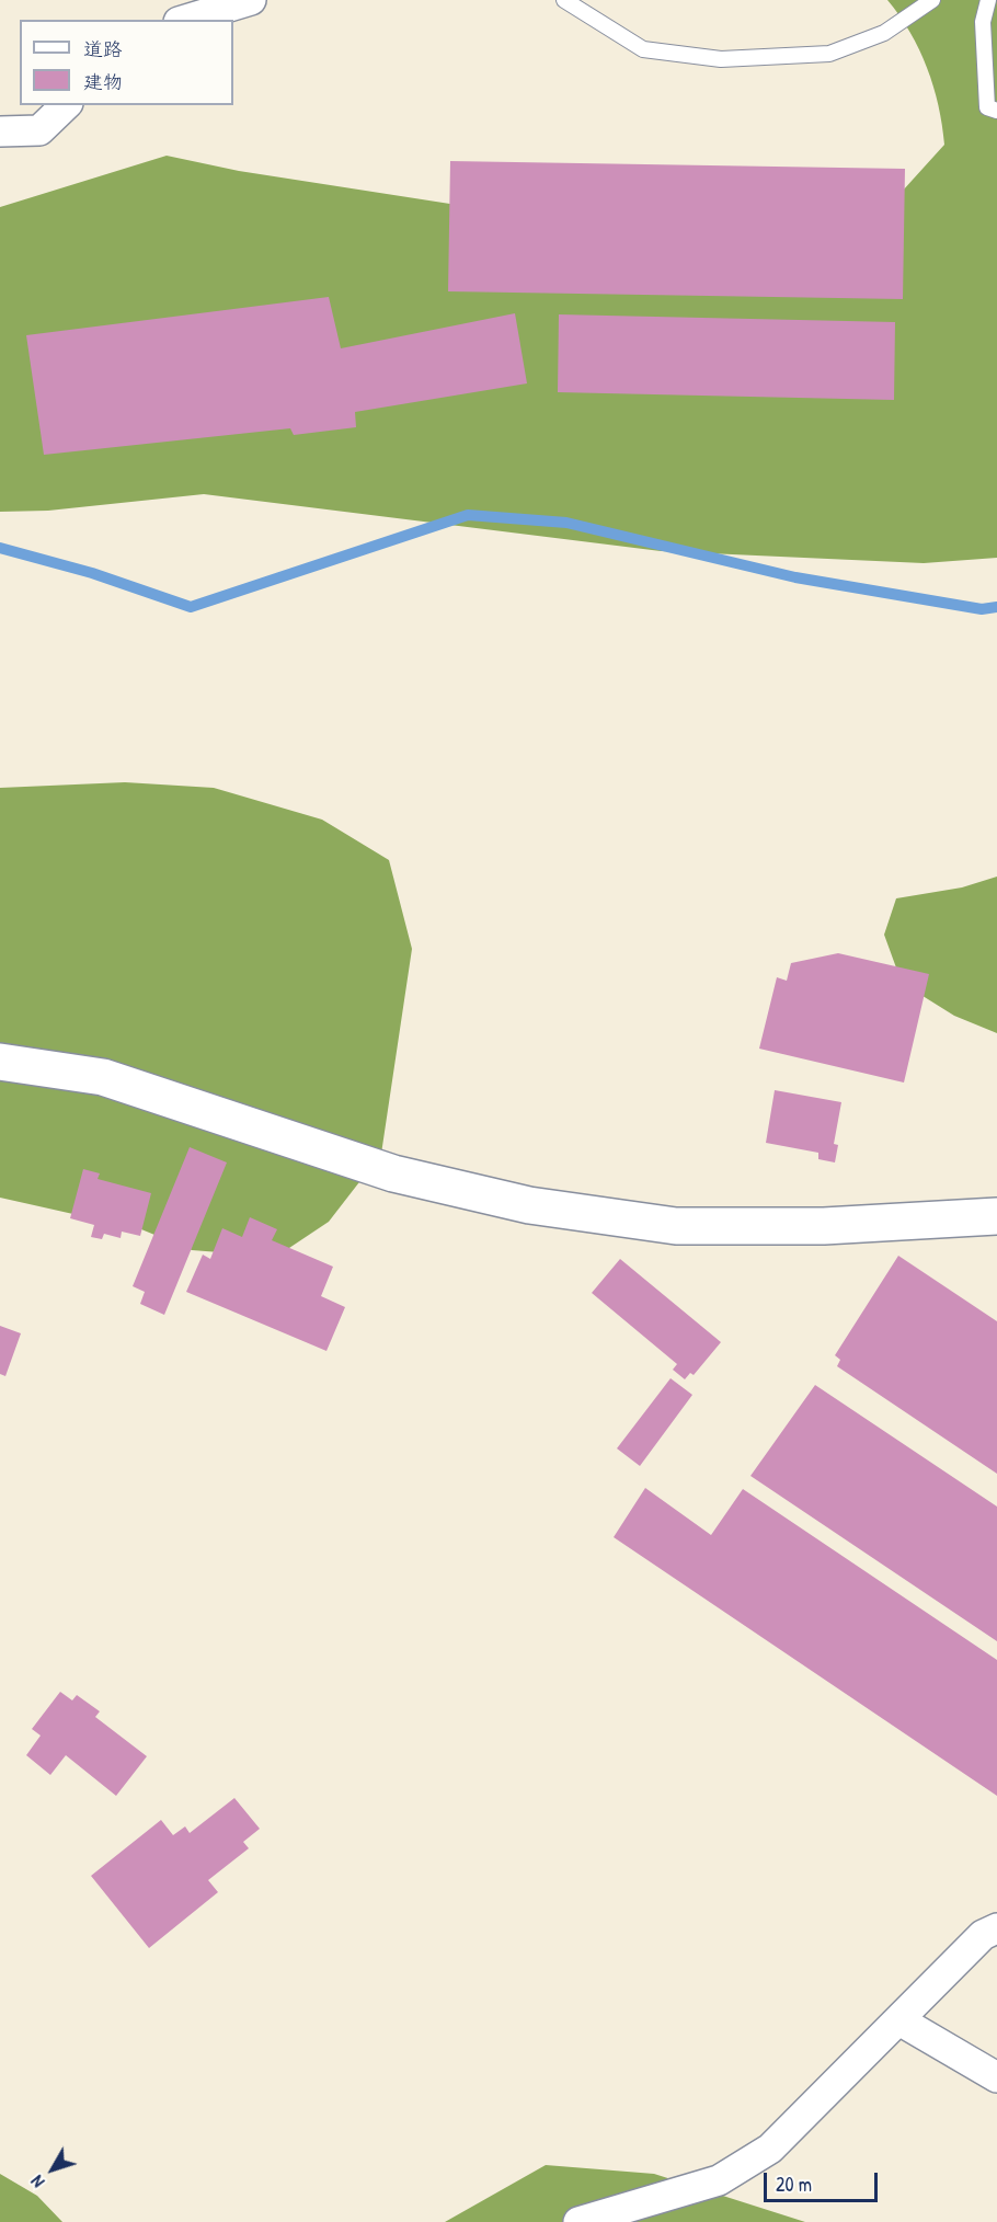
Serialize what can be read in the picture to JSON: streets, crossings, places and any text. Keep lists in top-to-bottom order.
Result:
{
  "legend": ["道路", "建物"],
  "scale_bar": "20 m",
  "north": "bottom left"
}
